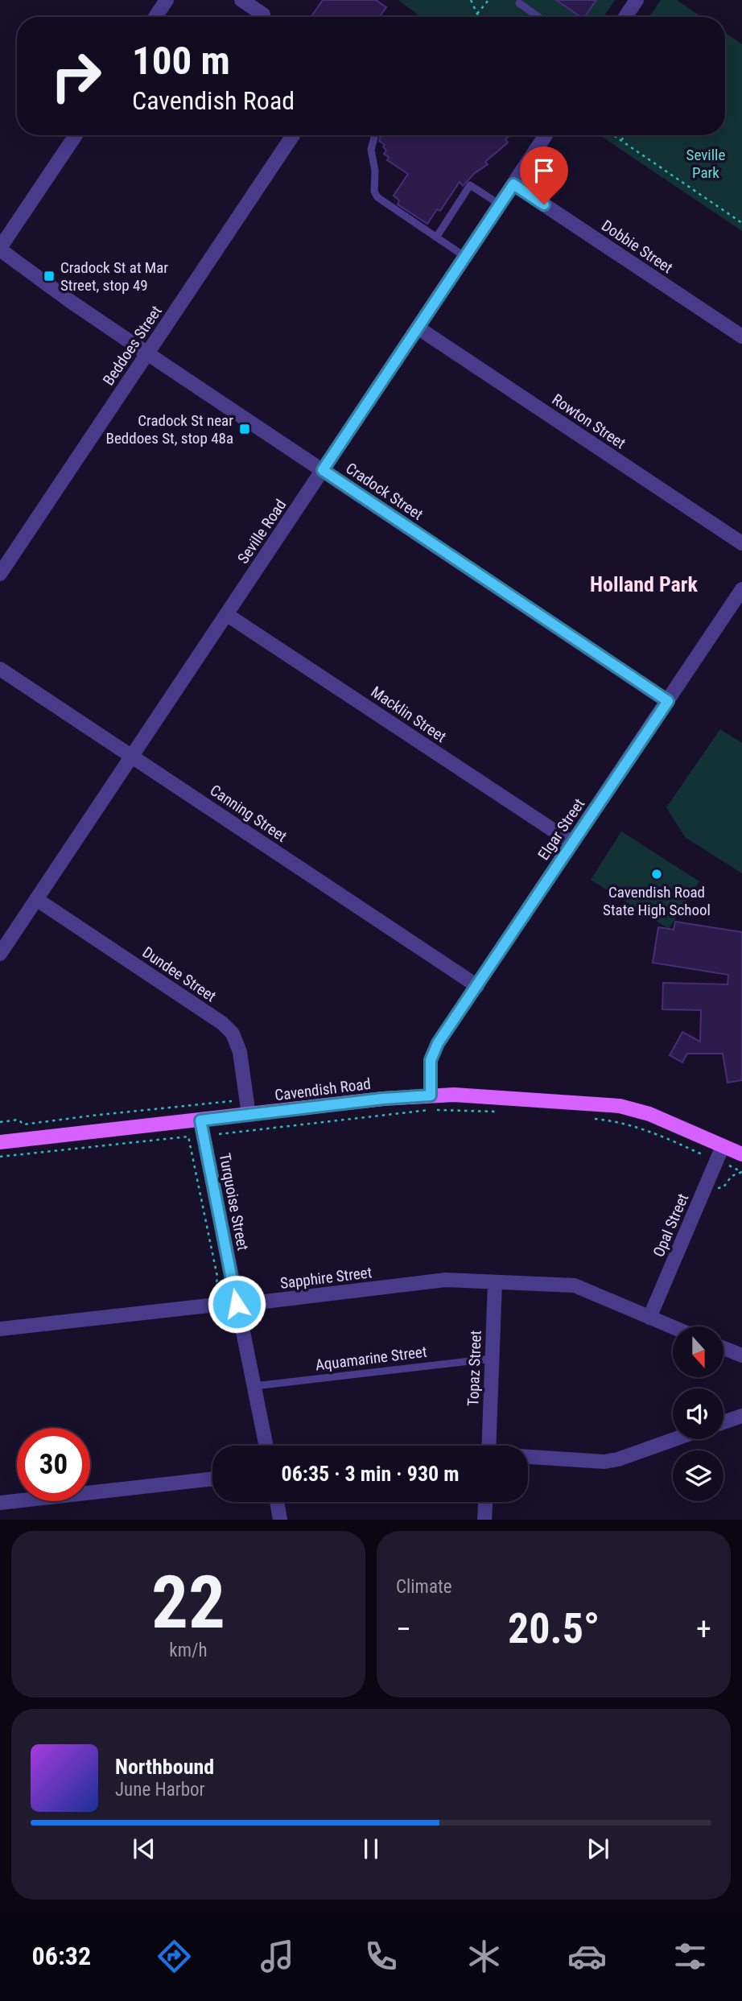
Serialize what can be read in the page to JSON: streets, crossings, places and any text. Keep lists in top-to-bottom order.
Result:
{
  "streets": {
    "main road": ["Cavendish Road"],
    "street": [
      "Dobbie Street",
      "Beddoes Street",
      "Rowton Street",
      "Cradock Street",
      "Seville Road",
      "Macklin Street",
      "Canning Street",
      "Elgar Street",
      "Dundee Street",
      "Turquoise Street",
      "Opal Street",
      "Sapphire Street",
      "Topaz Street"
    ],
    "lane": ["Aquamarine Street"]
  },
  "crossings": [
    ["Dobbie Street", "Seville Road"],
    ["Beddoes Street", "Cradock Street"],
    ["Rowton Street", "Seville Road"],
    ["Cradock Street", "Seville Road"],
    ["Cradock Street", "Elgar Street"],
    ["Seville Road", "Macklin Street"],
    ["Seville Road", "Canning Street"],
    ["Seville Road", "Dundee Street"],
    ["Macklin Street", "Elgar Street"],
    ["Canning Street", "Elgar Street"],
    ["Elgar Street", "Cavendish Road"],
    ["Dundee Street", "Cavendish Road"],
    ["Cavendish Road", "Turquoise Street"],
    ["Cavendish Road", "Opal Street"],
    ["Turquoise Street", "Sapphire Street"],
    ["Turquoise Street", "Aquamarine Street"],
    ["Opal Street", "Sapphire Street"],
    ["Sapphire Street", "Topaz Street"],
    ["Aquamarine Street", "Topaz Street"]
  ],
  "districts": ["Holland Park"],
  "parks": ["Seville Park"],
  "places": {
    "transit": ["Cradock St at Mar Street, stop 49", "Cradock St near Beddoes St, stop 48a"],
    "other": ["Cavendish Road State High School"]
  },
  "north": "bottom",
  "page": {
    "turn": ["100 m", "Cavendish Road"],
    "limit": "30",
    "trip": "06:35 · 3 min · 930 m",
    "tile": [
      ["22", "km/h"],
      "Climate"
    ],
    "heat": ["−", "20.5°", "+"],
    "song": ["Northbound", "June Harbor"],
    "tabs": "06:32"
  }
}
